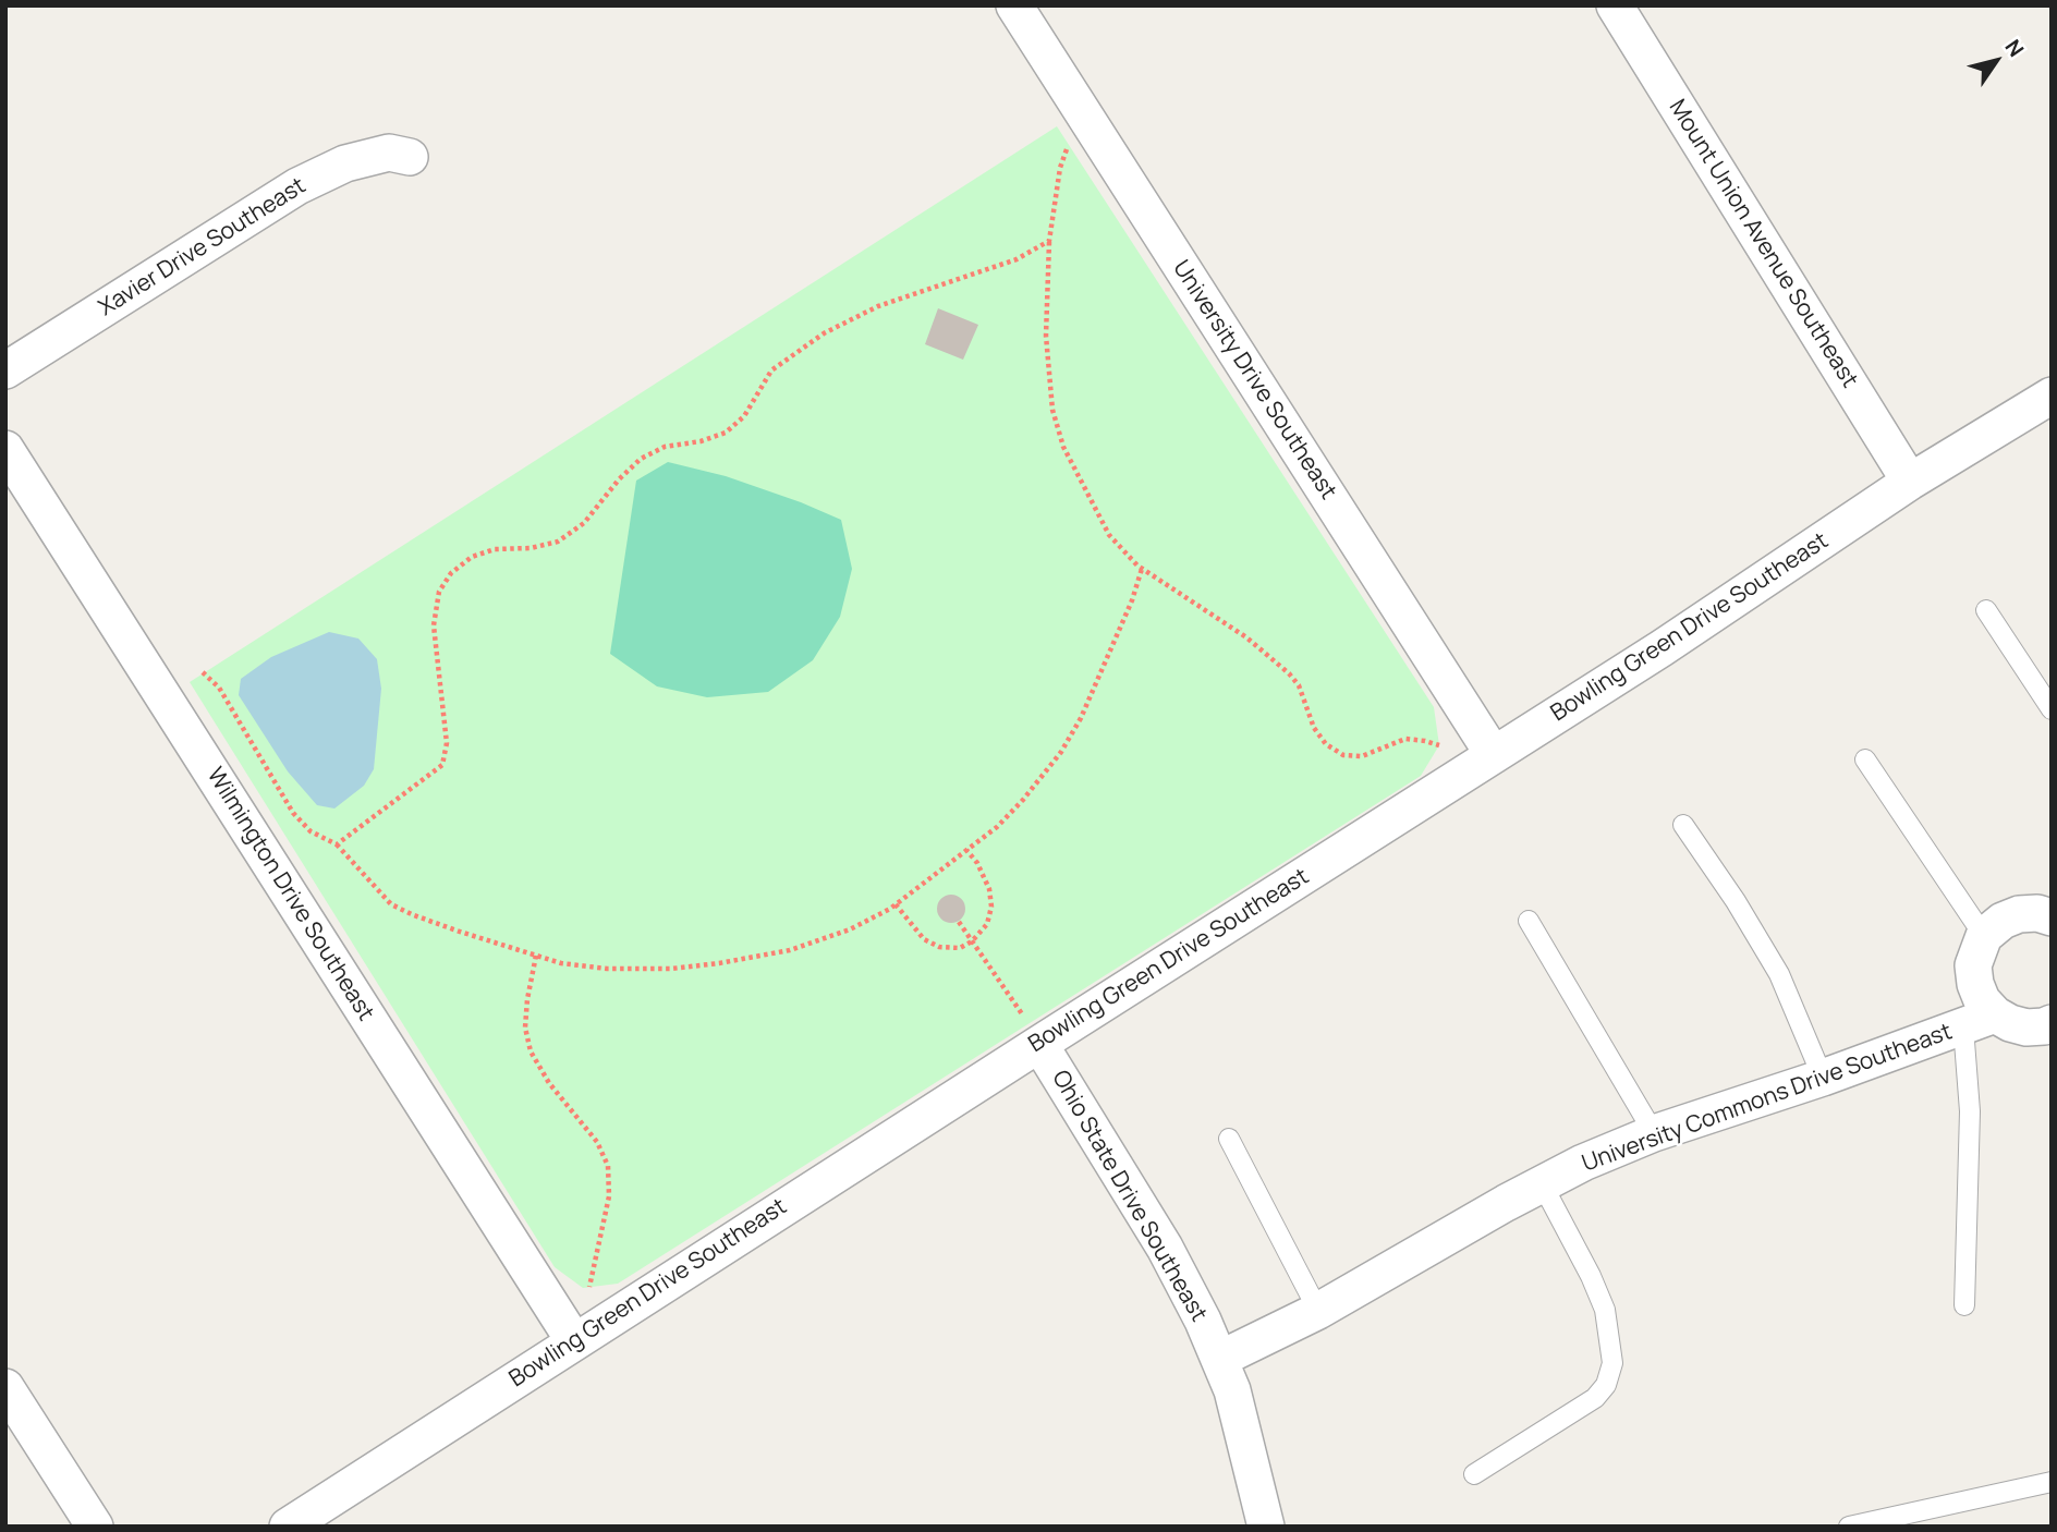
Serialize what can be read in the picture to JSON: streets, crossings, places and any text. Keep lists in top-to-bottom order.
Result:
{
  "streets": {
    "street": [
      "Mount Union Avenue Southeast",
      "Xavier Drive Southeast",
      "University Drive Southeast",
      "Bowling Green Drive Southeast",
      "Wilmington Drive Southeast",
      "University Commons Drive Southeast",
      "Ohio State Drive Southeast"
    ]
  },
  "crossings": [
    ["Mount Union Avenue Southeast", "Bowling Green Drive Southeast"],
    ["University Drive Southeast", "Bowling Green Drive Southeast"],
    ["Bowling Green Drive Southeast", "Wilmington Drive Southeast"],
    ["Bowling Green Drive Southeast", "Ohio State Drive Southeast"],
    ["University Commons Drive Southeast", "Ohio State Drive Southeast"]
  ],
  "north": "top right"
}
